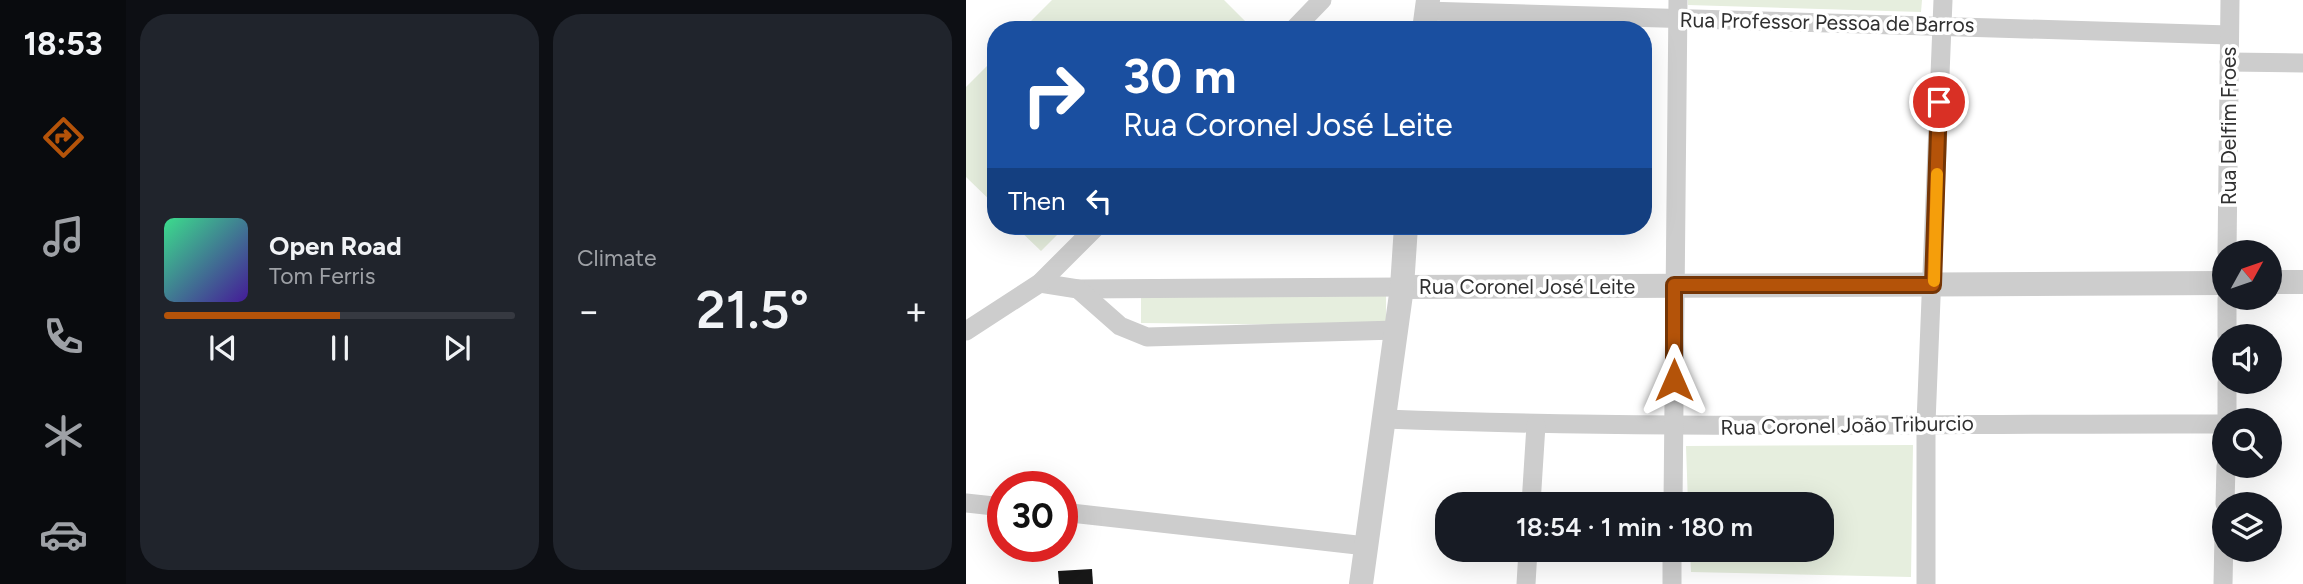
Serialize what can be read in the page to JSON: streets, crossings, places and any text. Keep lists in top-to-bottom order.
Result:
{
  "streets": {
    "street": [
      "Rua Professor Pessoa de Barros",
      "Rua Delfim Froes",
      "Rua Coronel José Leite",
      "Rua Coronel João Triburcio"
    ]
  },
  "crossings": [
    ["Rua Professor Pessoa de Barros", "Rua Delfim Froes"]
  ],
  "north": "top right",
  "page": {
    "tabs": "18:53",
    "tile": "Climate",
    "turn": ["30 m", "Rua Coronel José Leite"],
    "then": "Then",
    "song": ["Open Road", "Tom Ferris"],
    "heat": ["−", "21.5°", "+"],
    "limit": "30",
    "trip": "18:54 · 1 min · 180 m"
  }
}
